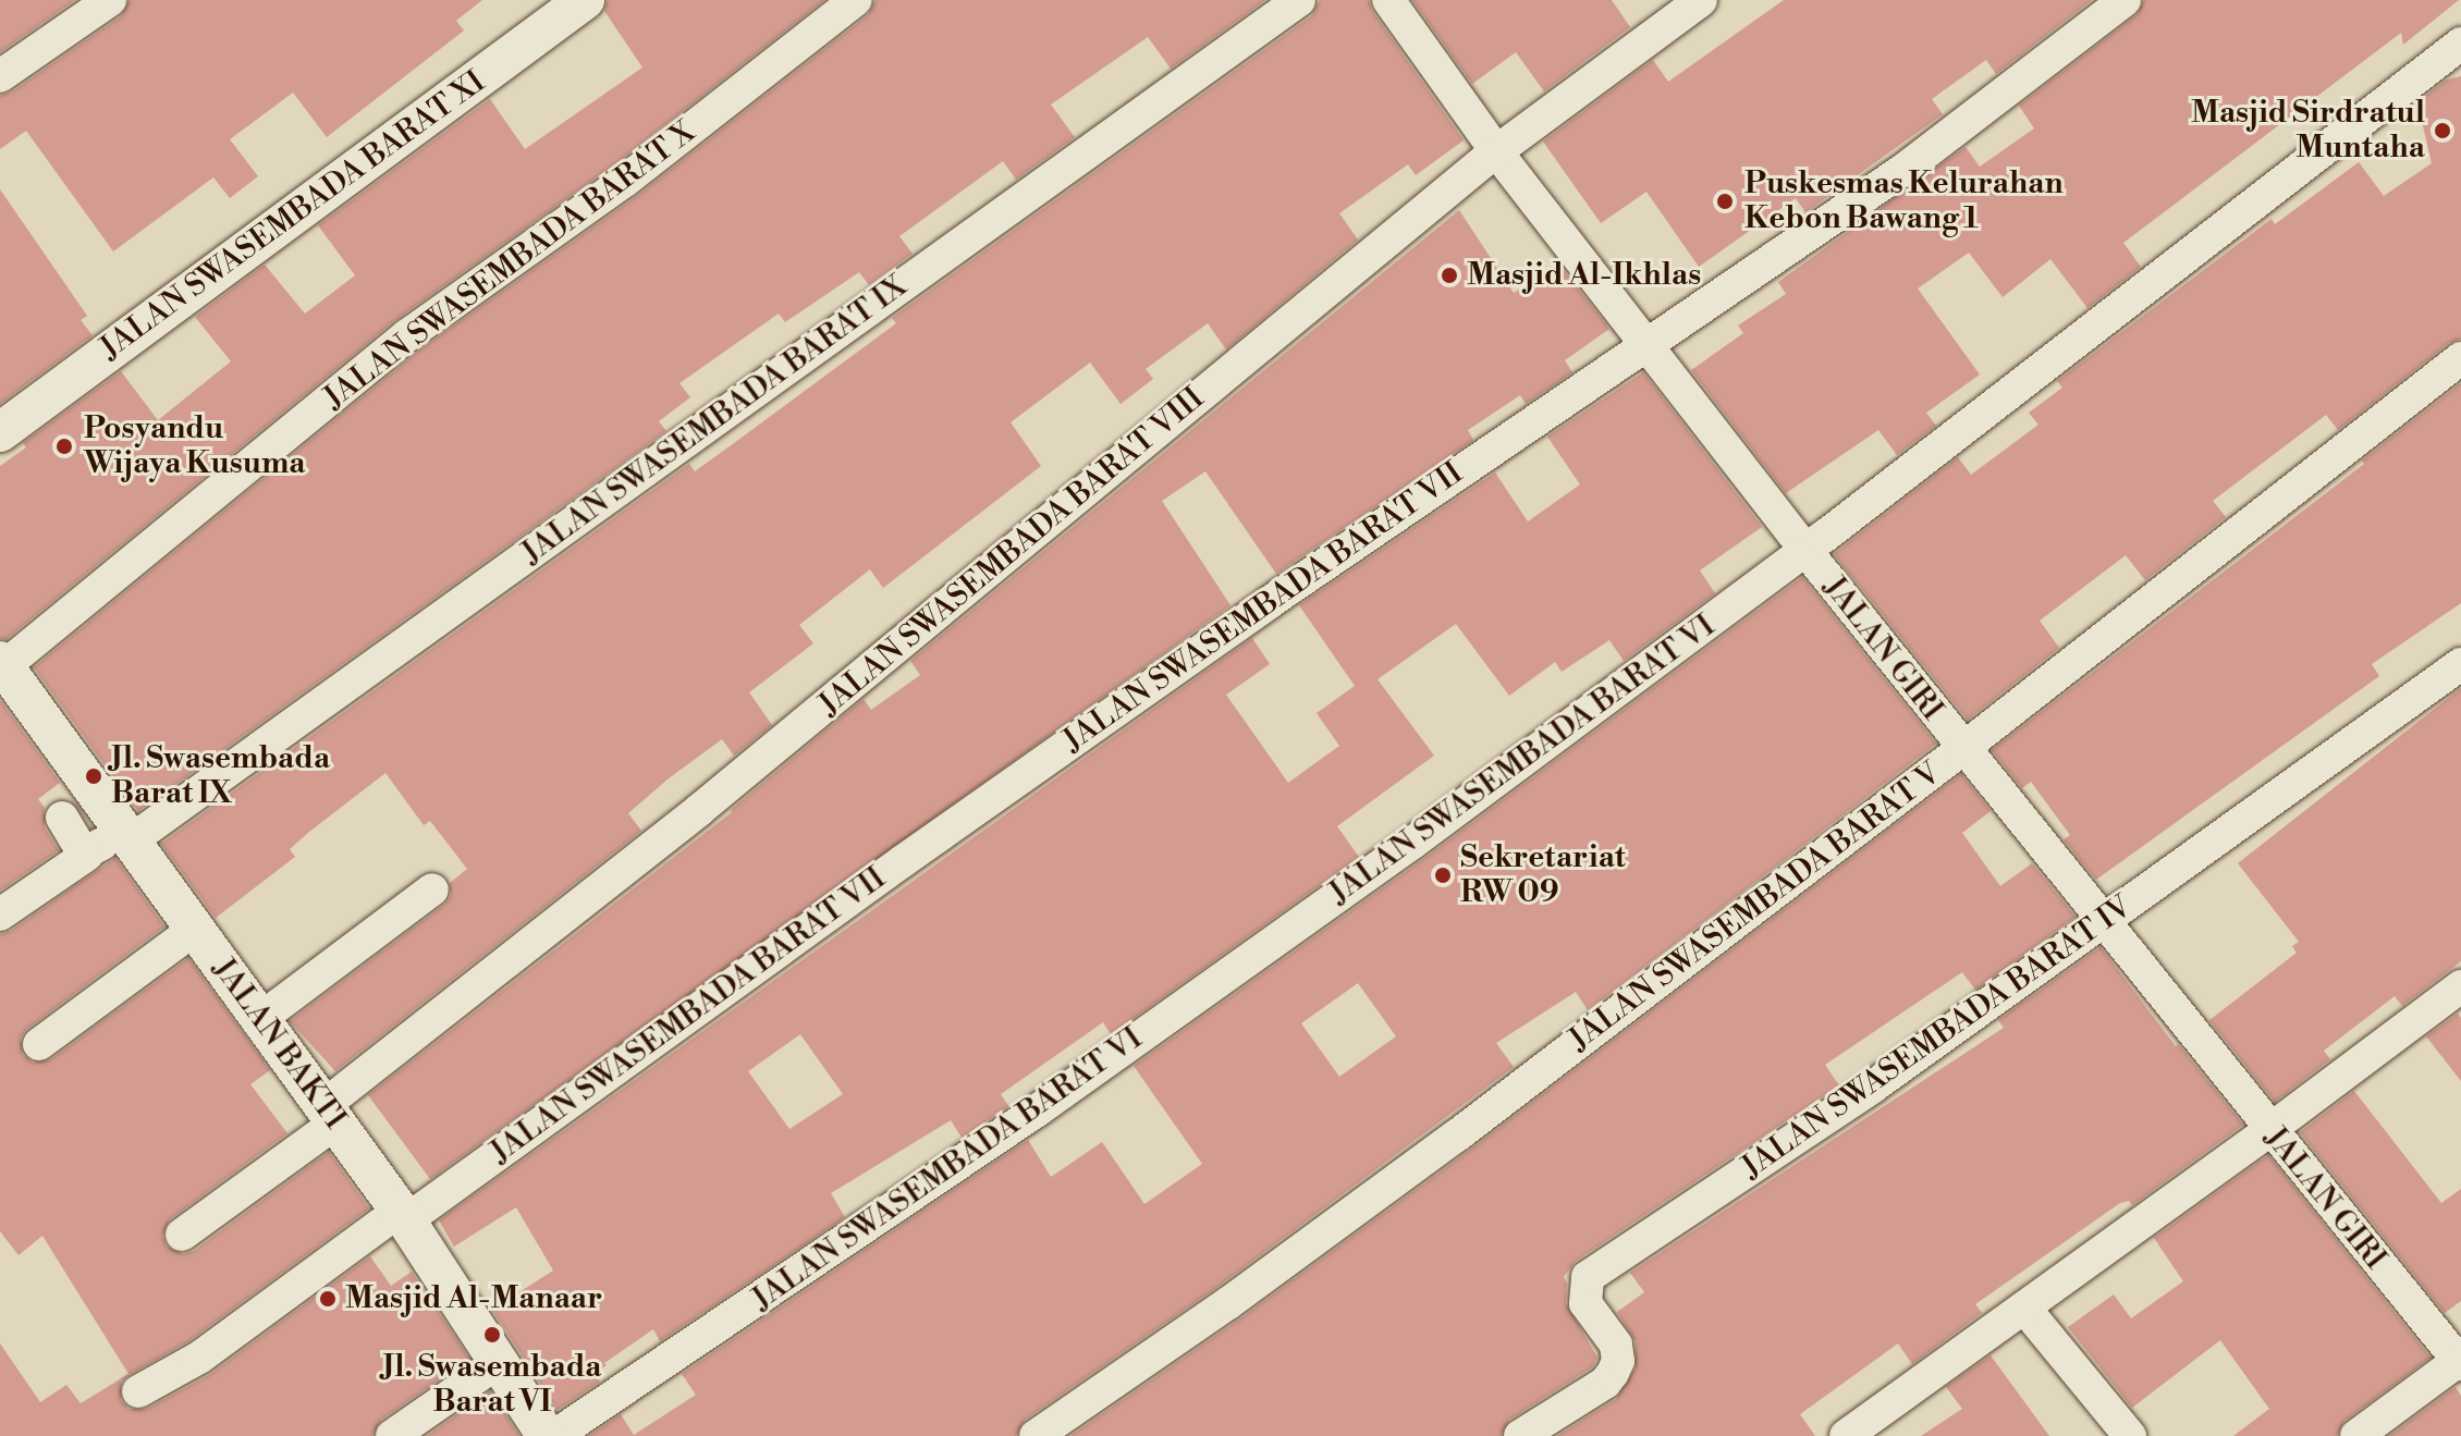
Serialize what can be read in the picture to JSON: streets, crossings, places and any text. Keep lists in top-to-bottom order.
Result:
{
  "streets": {
    "street": [
      "JALAN SWASEMBADA BARAT XI",
      "JALAN SWASEMBADA BARAT X",
      "JALAN SWASEMBADA BARAT IX",
      "JALAN SWASEMBADA BARAT VIII",
      "JALAN SWASEMBADA BARAT VII",
      "JALAN GIRI",
      "JALAN SWASEMBADA BARAT VI",
      "JALAN SWASEMBADA BARAT V",
      "JALAN SWASEMBADA BARAT IV",
      "JALAN BAKTI"
    ]
  },
  "crossings": [
    ["JALAN SWASEMBADA BARAT X", "JALAN BAKTI"],
    ["JALAN SWASEMBADA BARAT IX", "JALAN BAKTI"],
    ["JALAN SWASEMBADA BARAT VIII", "JALAN GIRI"],
    ["JALAN SWASEMBADA BARAT VIII", "JALAN BAKTI"],
    ["JALAN SWASEMBADA BARAT VII", "JALAN GIRI"],
    ["JALAN SWASEMBADA BARAT VII", "JALAN BAKTI"],
    ["JALAN GIRI", "JALAN SWASEMBADA BARAT VI"],
    ["JALAN GIRI", "JALAN SWASEMBADA BARAT V"],
    ["JALAN GIRI", "JALAN SWASEMBADA BARAT IV"]
  ],
  "places": [
    "Masjid Sirdratul Muntaha",
    "Puskesmas Kelurahan Kebon Bawang 1",
    "Masjid Al-Ikhlas",
    "Posyandu Wijaya Kusuma",
    "Jl. Swasembada Barat IX",
    "Sekretariat RW 09",
    "Masjid Al-Manaar",
    "Jl. Swasembada Barat VI"
  ]
}
